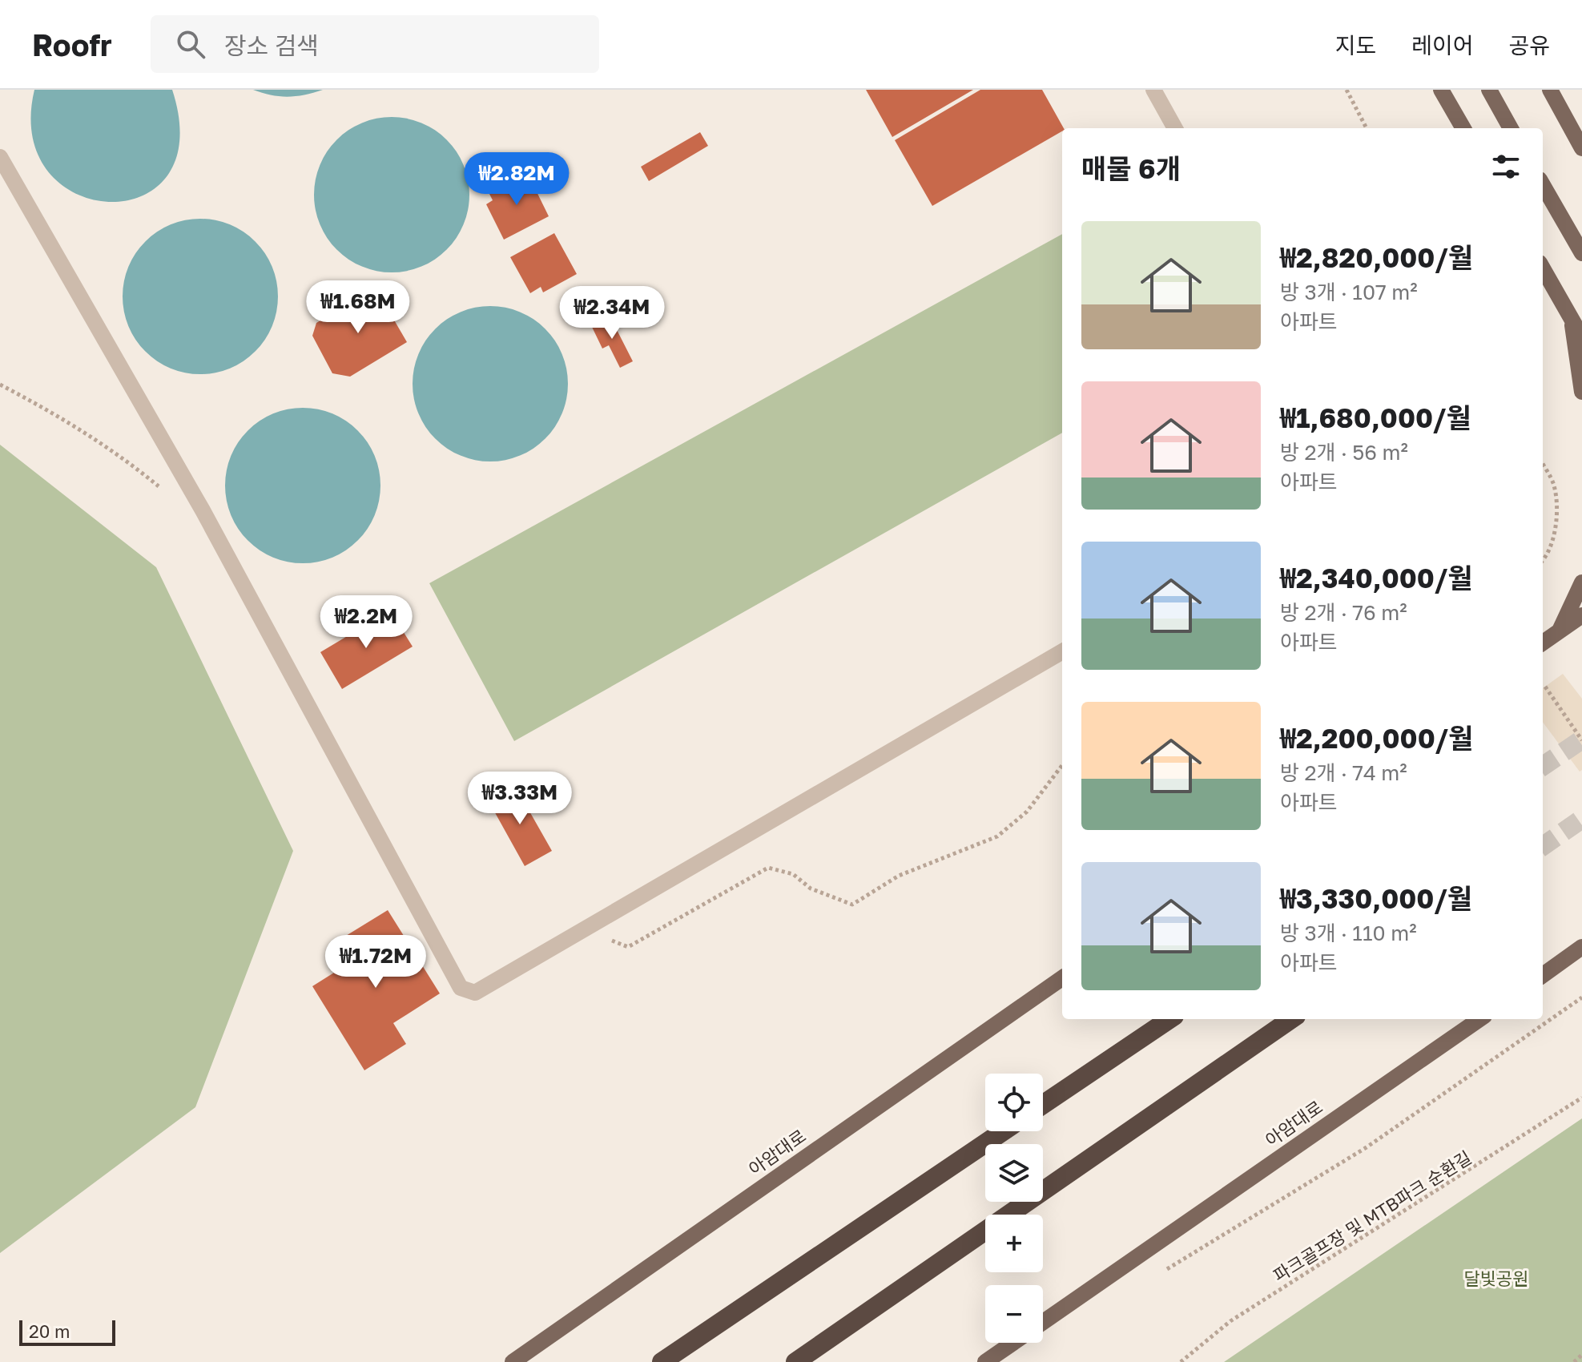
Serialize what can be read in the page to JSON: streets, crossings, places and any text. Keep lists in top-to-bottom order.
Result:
{
  "streets": {
    "main road": ["아암대로"],
    "path": ["파크골프장 및 MTB파크 순환길"]
  },
  "parks": ["달빛공원"],
  "scale_bar": "20 m",
  "page": {
    "header": "Roofr",
    "search": "장소 검색",
    "nav": ["지도", "레이어", "공유"],
    "heading": "매물 6개",
    "price": [
      "₩2.82M",
      "₩1.68M",
      "₩2.34M",
      "₩2.2M",
      "₩3.33M",
      "₩1.72M"
    ],
    "list": [
      {
        "name": "₩2,820,000/월",
        "note": "방 3개 · 107 m² · 아파트"
      },
      {
        "name": "₩1,680,000/월",
        "note": "방 2개 · 56 m² · 아파트"
      },
      {
        "name": "₩2,340,000/월",
        "note": "방 2개 · 76 m² · 아파트"
      },
      {
        "name": "₩2,200,000/월",
        "note": "방 2개 · 74 m² · 아파트"
      },
      {
        "name": "₩3,330,000/월",
        "note": "방 3개 · 110 m² · 아파트"
      }
    ],
    "map_buttons": ["+", "−"],
    "scale": "20 m"
  }
}
